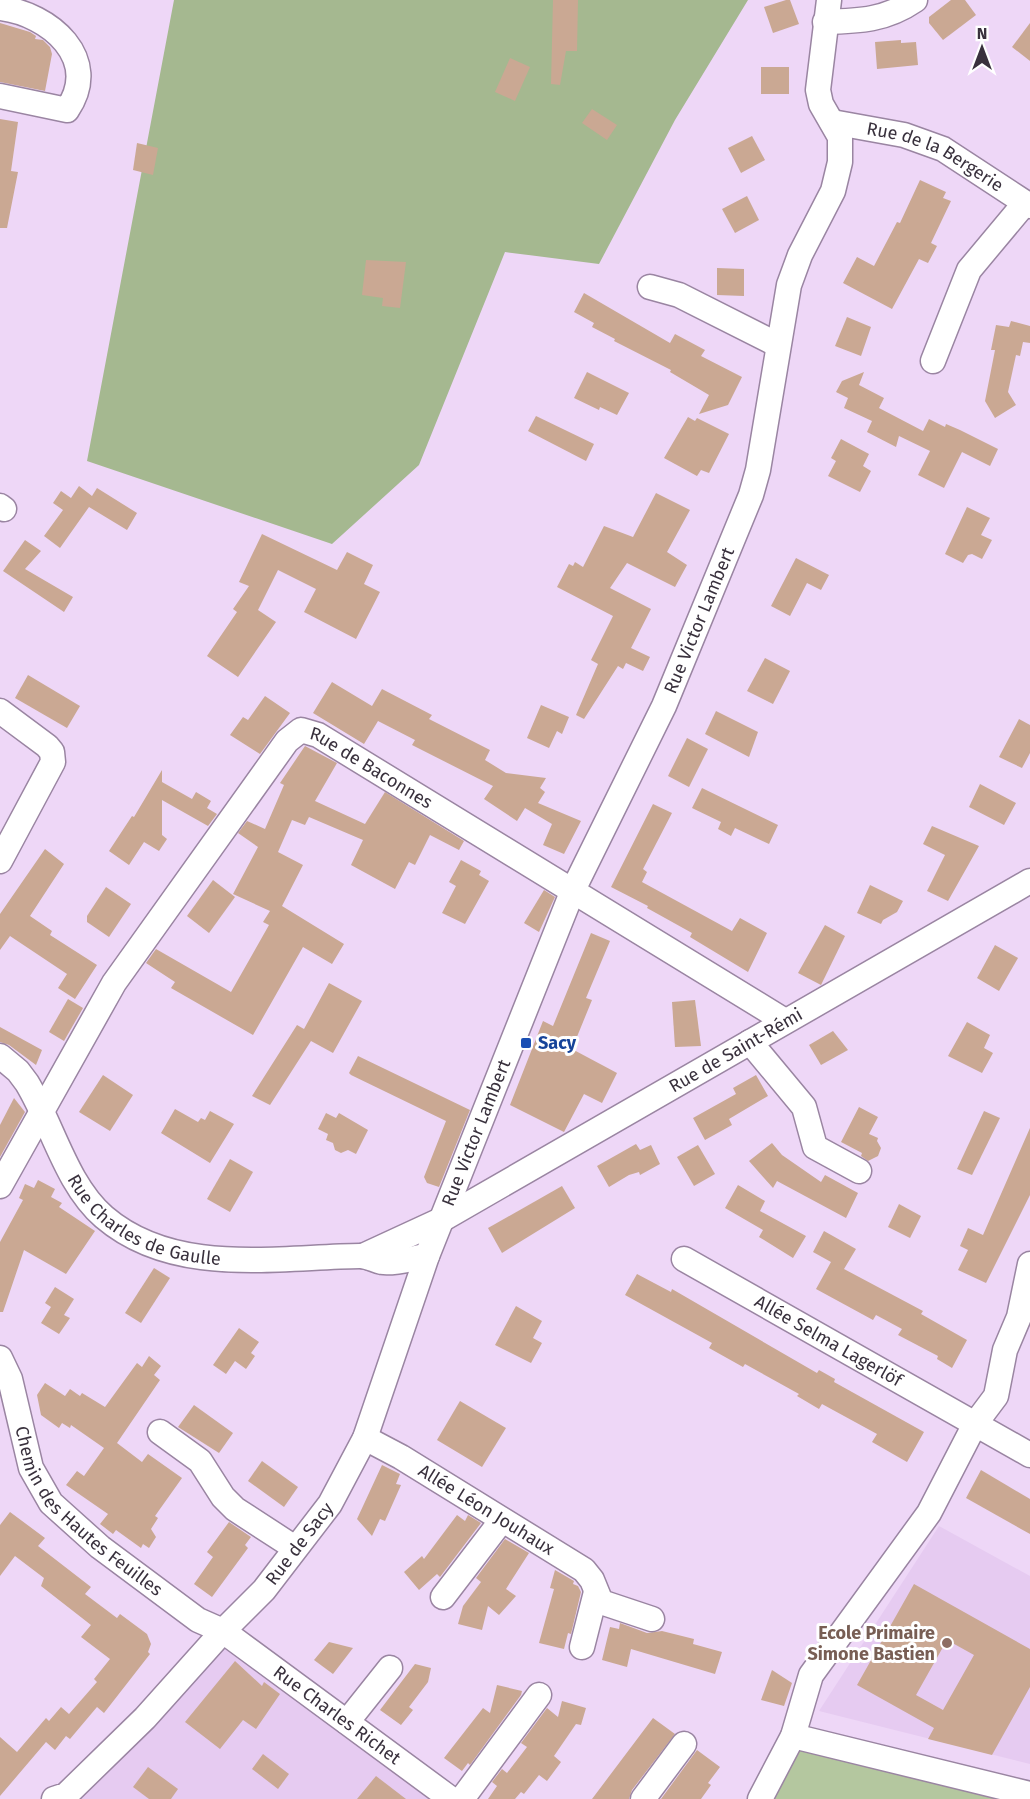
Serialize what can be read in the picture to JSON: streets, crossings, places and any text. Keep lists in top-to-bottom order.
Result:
{
  "streets": {
    "street": [
      "Rue de la Bergerie",
      "Rue Victor Lambert",
      "Rue de Baconnes",
      "Rue de Saint-Rémi",
      "Rue Charles de Gaulle",
      "Allée Selma Lagerlöf",
      "Chemin des Hautes Feuilles",
      "Allée Léon Jouhaux",
      "Rue de Sacy",
      "Rue Charles Richet"
    ]
  },
  "crossings": [
    ["Rue de la Bergerie", "Rue Victor Lambert"],
    ["Rue Victor Lambert", "Rue de Baconnes"],
    ["Rue Victor Lambert", "Rue de Saint-Rémi"],
    ["Rue Victor Lambert", "Rue Charles de Gaulle"],
    ["Rue Victor Lambert", "Rue de Sacy"],
    ["Rue de Baconnes", "Rue de Saint-Rémi"],
    ["Rue de Baconnes", "Rue Charles de Gaulle"],
    ["Rue de Saint-Rémi", "Rue Charles de Gaulle"],
    ["Rue de Saint-Rémi", "Rue de Sacy"],
    ["Rue Charles de Gaulle", "Rue de Sacy"],
    ["Chemin des Hautes Feuilles", "Rue de Sacy"],
    ["Chemin des Hautes Feuilles", "Rue Charles Richet"],
    ["Allée Léon Jouhaux", "Rue de Sacy"],
    ["Rue de Sacy", "Rue Charles Richet"]
  ],
  "places": {
    "transit": ["Sacy"],
    "other": ["Ecole Primaire Simone Bastien"]
  },
  "north": "top"
}
